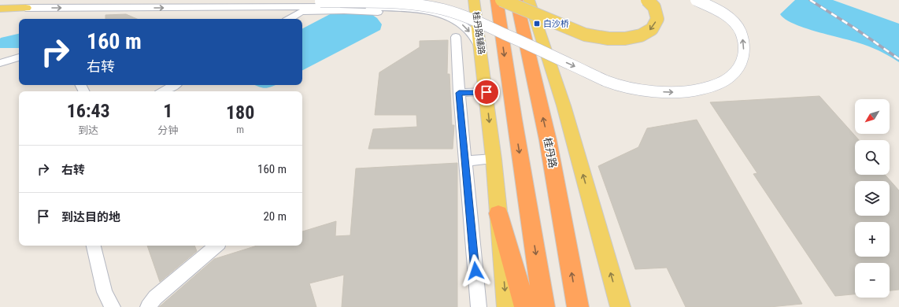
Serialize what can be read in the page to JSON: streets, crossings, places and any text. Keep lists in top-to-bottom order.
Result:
{
  "streets": {
    "highway": ["桂丹路"],
    "main road": ["桂丹路辅路"]
  },
  "places": {
    "transit": ["白沙桥"]
  },
  "north": "bottom left",
  "page": {
    "turn": ["160 m", "右转"],
    "eta": [
      "16:43",
      "到达",
      "1",
      "分钟",
      "180",
      "m"
    ],
    "map_buttons": ["+", "−"],
    "list": [
      {
        "name": "右转",
        "value": "160 m"
      },
      {
        "name": "到达目的地",
        "value": "20 m"
      }
    ]
  }
}
